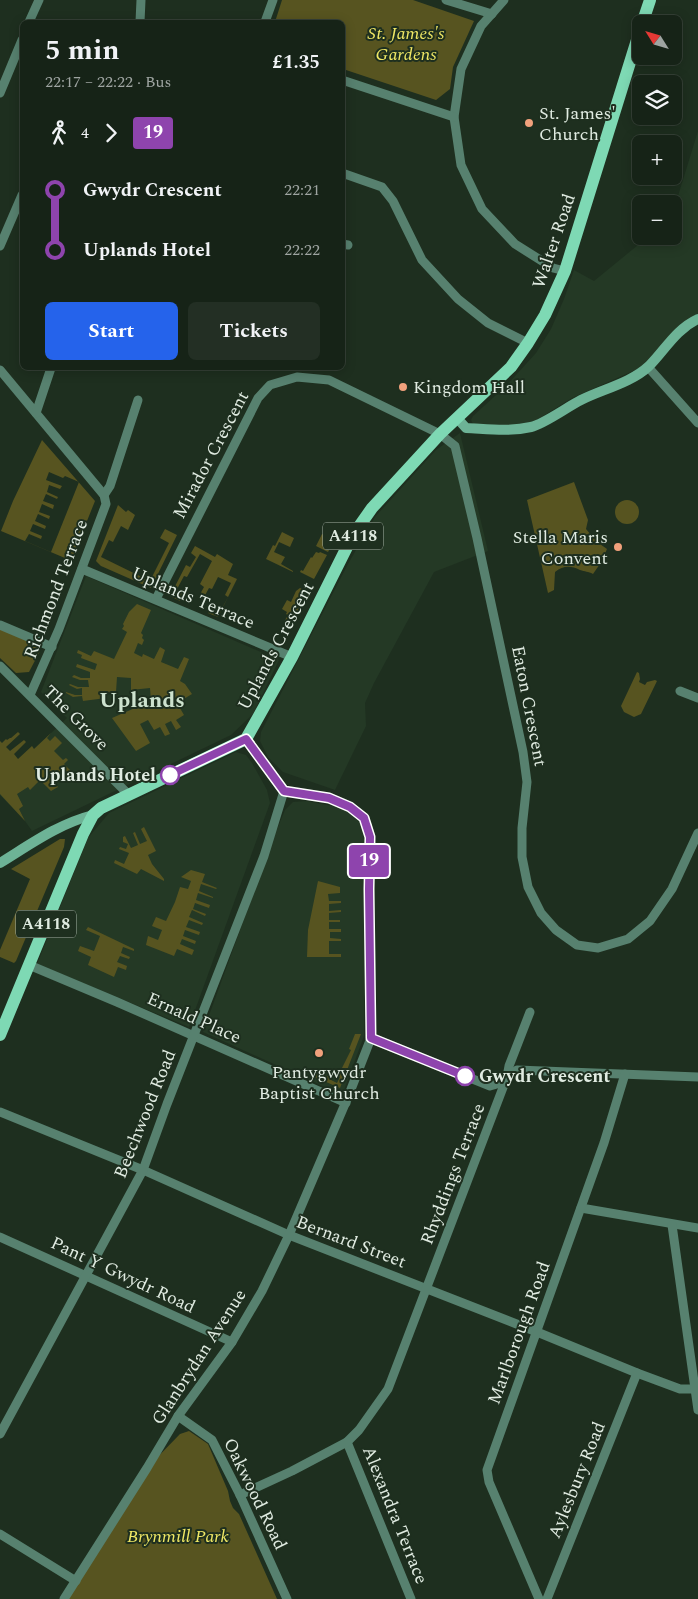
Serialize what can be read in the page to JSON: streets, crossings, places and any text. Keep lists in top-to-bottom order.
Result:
{
  "streets": {
    "main road": ["Walter Road", "A4118", "Uplands Crescent"],
    "street": [
      "Mirador Crescent",
      "Richmond Terrace",
      "Uplands Terrace",
      "Eaton Crescent",
      "The Grove",
      "Ernald Place",
      "Beechwood Road",
      "Rhyddings Terrace",
      "Bernard Street",
      "Pant Y Gwydr Road",
      "Marlborough Road",
      "Glanbrydan Avenue",
      "Aylesbury Road",
      "Oakwood Road",
      "Alexandra Terrace"
    ]
  },
  "crossings": [
    ["Walter Road", "Mirador Crescent"],
    ["Walter Road", "Uplands Crescent"],
    ["Walter Road", "Eaton Crescent"],
    ["Mirador Crescent", "Uplands Terrace"],
    ["Mirador Crescent", "Uplands Crescent"],
    ["Mirador Crescent", "Eaton Crescent"],
    ["A4118", "Uplands Crescent"],
    ["A4118", "Ernald Place"],
    ["Richmond Terrace", "Uplands Terrace"],
    ["Richmond Terrace", "The Grove"],
    ["Uplands Terrace", "Uplands Crescent"],
    ["Uplands Crescent", "Eaton Crescent"],
    ["Uplands Crescent", "The Grove"],
    ["Ernald Place", "Beechwood Road"],
    ["Ernald Place", "Glanbrydan Avenue"],
    ["Beechwood Road", "Bernard Street"],
    ["Beechwood Road", "Pant Y Gwydr Road"],
    ["Rhyddings Terrace", "Bernard Street"],
    ["Rhyddings Terrace", "Oakwood Road"],
    ["Rhyddings Terrace", "Alexandra Terrace"],
    ["Bernard Street", "Marlborough Road"],
    ["Bernard Street", "Glanbrydan Avenue"],
    ["Bernard Street", "Aylesbury Road"],
    ["Pant Y Gwydr Road", "Glanbrydan Avenue"],
    ["Glanbrydan Avenue", "Oakwood Road"]
  ],
  "districts": ["Uplands"],
  "parks": ["St. James's Gardens", "Brynmill Park"],
  "places": [
    "St. James' Church",
    "Kingdom Hall",
    "Stella Maris Convent",
    "Uplands Hotel",
    "Pantygwydr Baptist Church",
    "Gwydr Crescent"
  ],
  "lines": ["bus line 19"],
  "north": "top left",
  "page": {
    "on_map": "19",
    "map_buttons": ["+", "−"],
    "heading": ["5 min", "22:17 – 22:22 · Bus", "£1.35"],
    "legs": ["4", "19"],
    "list": [
      {
        "name": "Gwydr Crescent",
        "value": "22:21"
      },
      {
        "name": "Uplands Hotel",
        "value": "22:22"
      }
    ],
    "buttons": ["Start", "Tickets"]
  }
}
